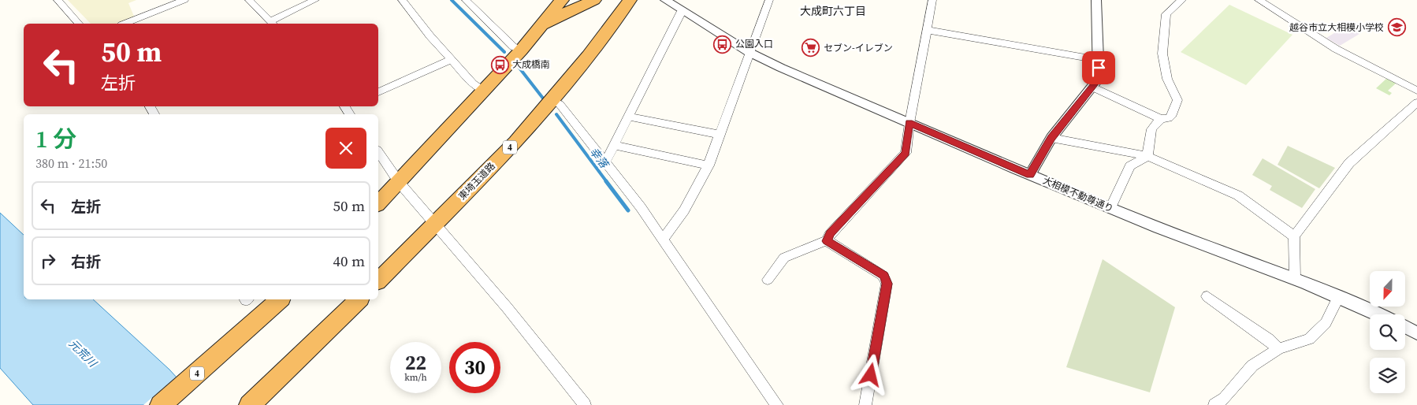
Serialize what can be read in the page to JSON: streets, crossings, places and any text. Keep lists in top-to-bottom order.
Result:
{
  "streets": {
    "highway": ["4", "東埼玉道路"],
    "street": ["大相模不動尊通り"]
  },
  "districts": ["大成町六丁目"],
  "water": ["幸落", "元荒川"],
  "places": {
    "school or university": ["越谷市立大相模小学校"],
    "bus stop": ["公園入口", "大成橋南"],
    "supermarket": ["セブン-イレブン"]
  },
  "north": "bottom",
  "page": {
    "turn": ["50 m", "左折"],
    "heading": ["1 分", "380 m · 21:50"],
    "list": [
      {
        "name": "左折",
        "value": "50 m"
      },
      {
        "name": "右折",
        "value": "40 m"
      }
    ],
    "speed": "22 km/h",
    "limit": "30"
  }
}
